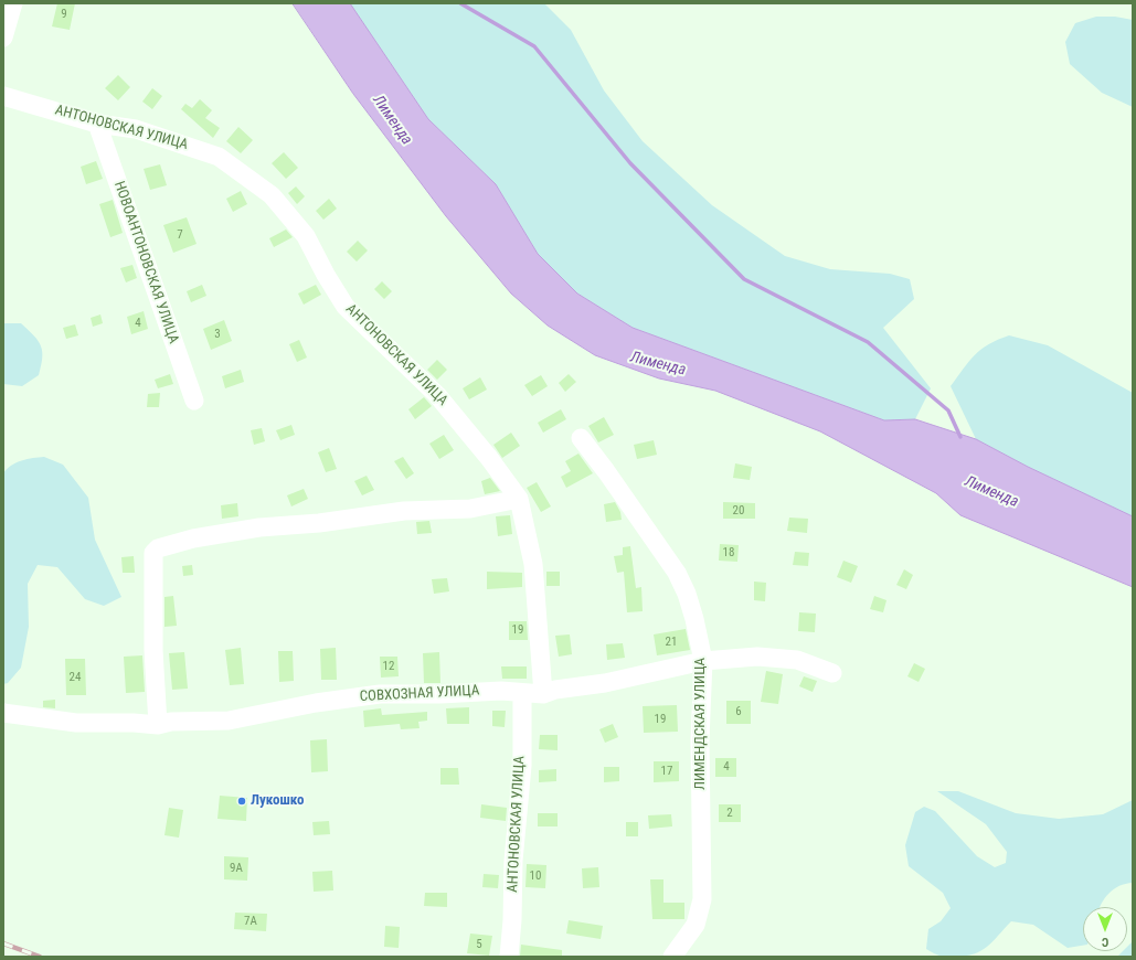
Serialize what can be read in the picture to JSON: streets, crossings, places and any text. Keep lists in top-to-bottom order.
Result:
{
  "streets": {
    "street": [
      "АНТОНОВСКАЯ УЛИЦА",
      "НОВОАНТОНОВСКАЯ УЛИЦА",
      "СОВХОЗНАЯ УЛИЦА",
      "ЛИМЕНДСКАЯ УЛИЦА"
    ]
  },
  "crossings": [
    ["АНТОНОВСКАЯ УЛИЦА", "НОВОАНТОНОВСКАЯ УЛИЦА"],
    ["АНТОНОВСКАЯ УЛИЦА", "СОВХОЗНАЯ УЛИЦА"],
    ["СОВХОЗНАЯ УЛИЦА", "ЛИМЕНДСКАЯ УЛИЦА"]
  ],
  "water": ["Лименда"],
  "places": ["Лукошко"],
  "house_numbers": [
    "9",
    "7",
    "4",
    "3",
    "20",
    "18",
    "19",
    "21",
    "12",
    "24",
    "6",
    "19",
    "4",
    "17",
    "2",
    "9А",
    "10",
    "7А",
    "5"
  ],
  "north": "bottom"
}
